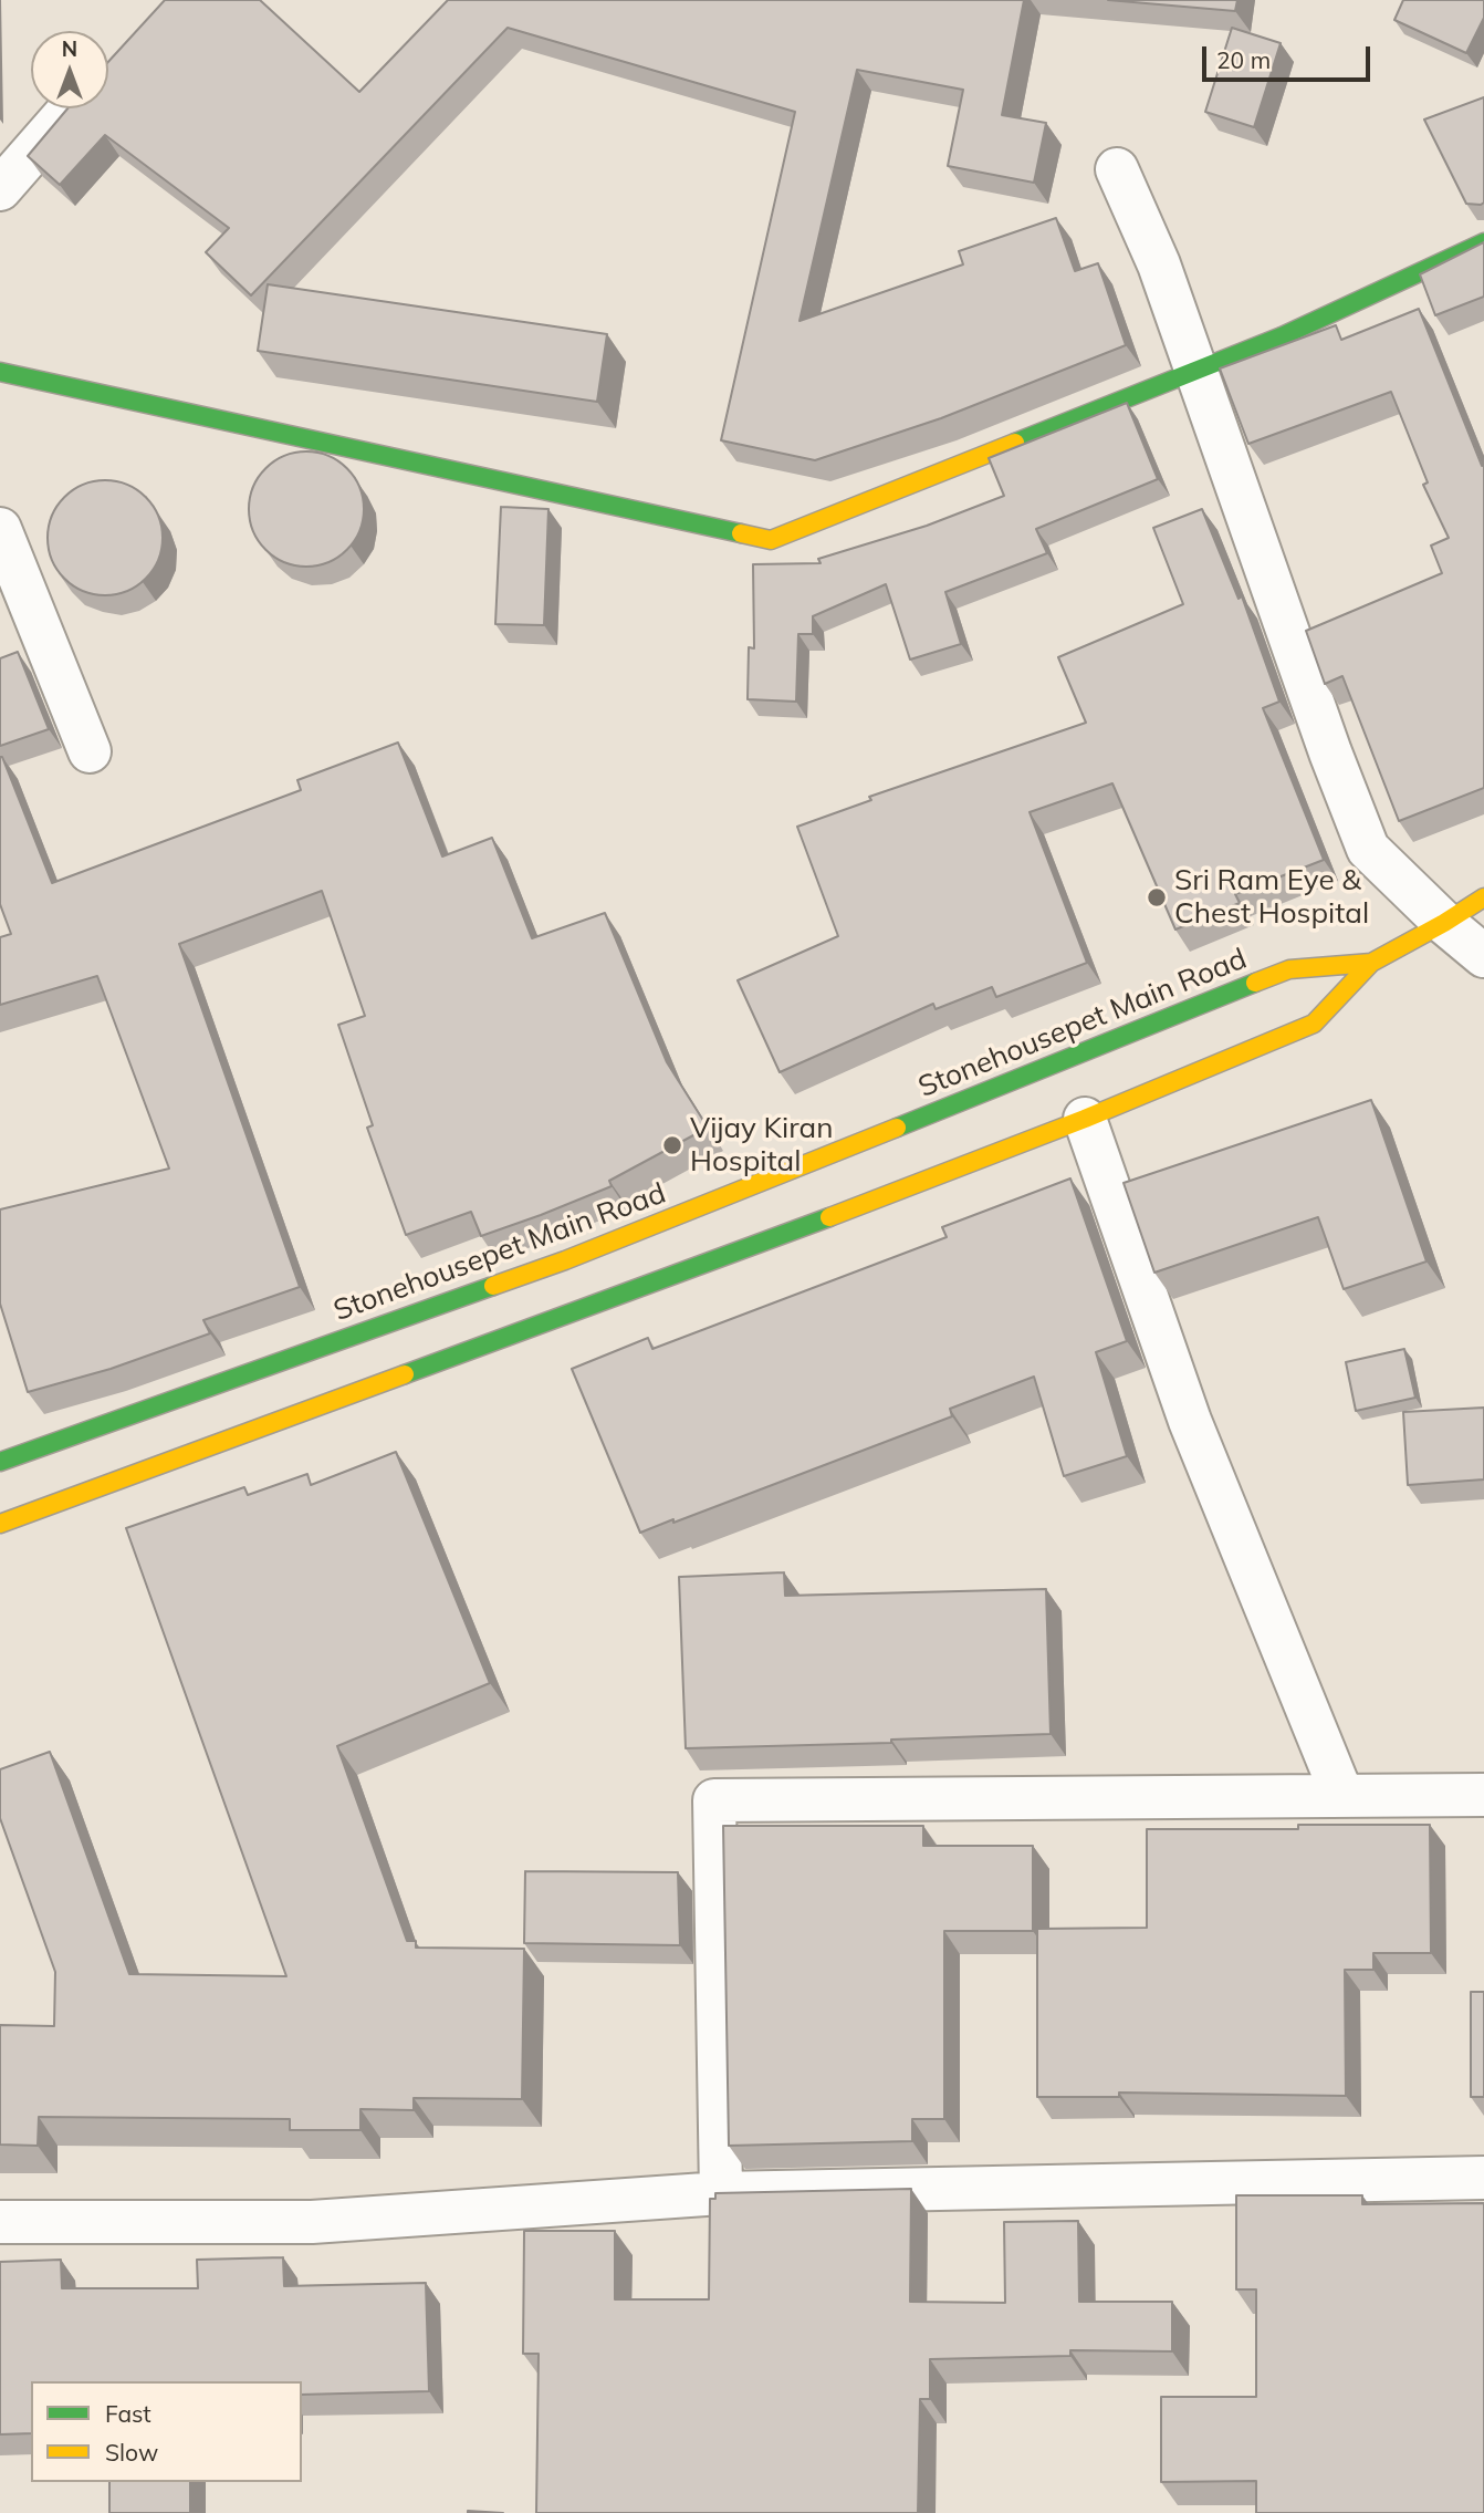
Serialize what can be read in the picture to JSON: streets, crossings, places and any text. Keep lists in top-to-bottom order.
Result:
{
  "streets": {
    "main road": ["Stonehousepet Main Road"]
  },
  "places": ["Sri Ram Eye & Chest Hospital", "Vijay Kiran Hospital"],
  "legend": ["Fast", "Slow"],
  "scale_bar": "20 m",
  "north": "top"
}
